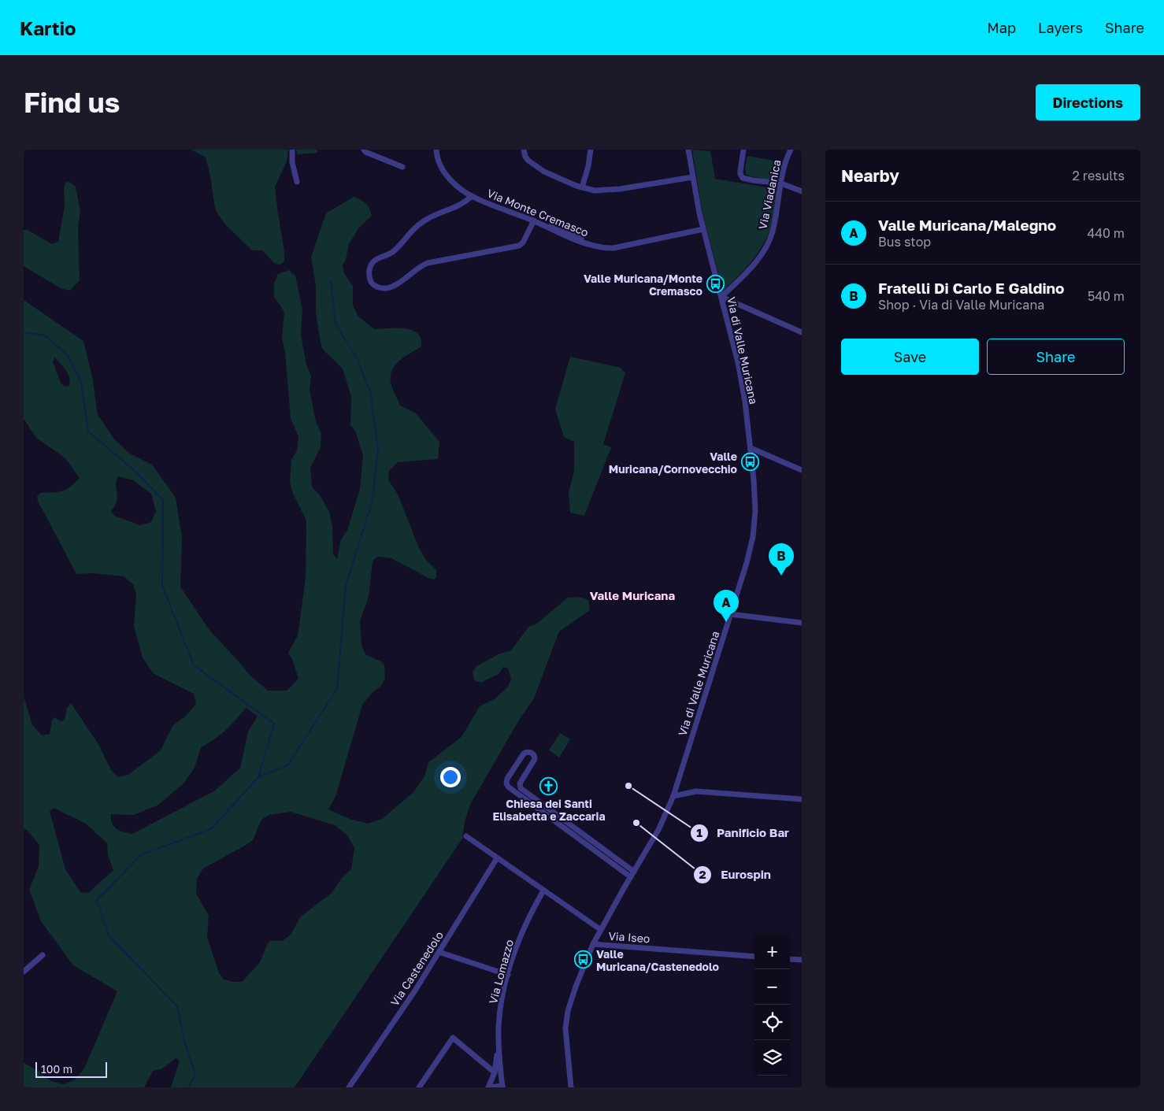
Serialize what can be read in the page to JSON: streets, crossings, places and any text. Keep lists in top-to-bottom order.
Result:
{
  "streets": {
    "street": [
      "Via Viadanica",
      "Via Monte Cremasco",
      "Via di Valle Muricana",
      "Via Iseo",
      "Via Castenedolo",
      "Via Lomazzo"
    ]
  },
  "crossings": [
    ["Via Viadanica", "Via di Valle Muricana"],
    ["Via Monte Cremasco", "Via di Valle Muricana"],
    ["Via di Valle Muricana", "Via Iseo"]
  ],
  "districts": ["Valle Muricana"],
  "places": {
    "bus stop": ["Valle Muricana/Monte Cremasco", "Valle Muricana/Cornovecchio", "Valle Muricana/Castenedolo"],
    "church": ["Chiesa dei Santi Elisabetta e Zaccaria"],
    "other": ["Panificio Bar", "Eurospin"]
  },
  "scale_bar": "100 m",
  "page": {
    "header": "Kartio",
    "nav": ["Map", "Layers", "Share"],
    "buttons": [
      "Directions",
      ["Save", "Share"]
    ],
    "title": "Find us",
    "heading": ["Nearby", "2 results"],
    "list": [
      {
        "mark": "A",
        "name": "Valle Muricana/Malegno",
        "note": "Bus stop",
        "value": "440 m"
      },
      {
        "mark": "B",
        "name": "Fratelli Di Carlo E Galdino",
        "note": "Shop · Via di Valle Muricana",
        "value": "540 m"
      }
    ],
    "pins": ["B", "A"],
    "map_buttons": ["+", "−"],
    "scale": "100 m"
  }
}
